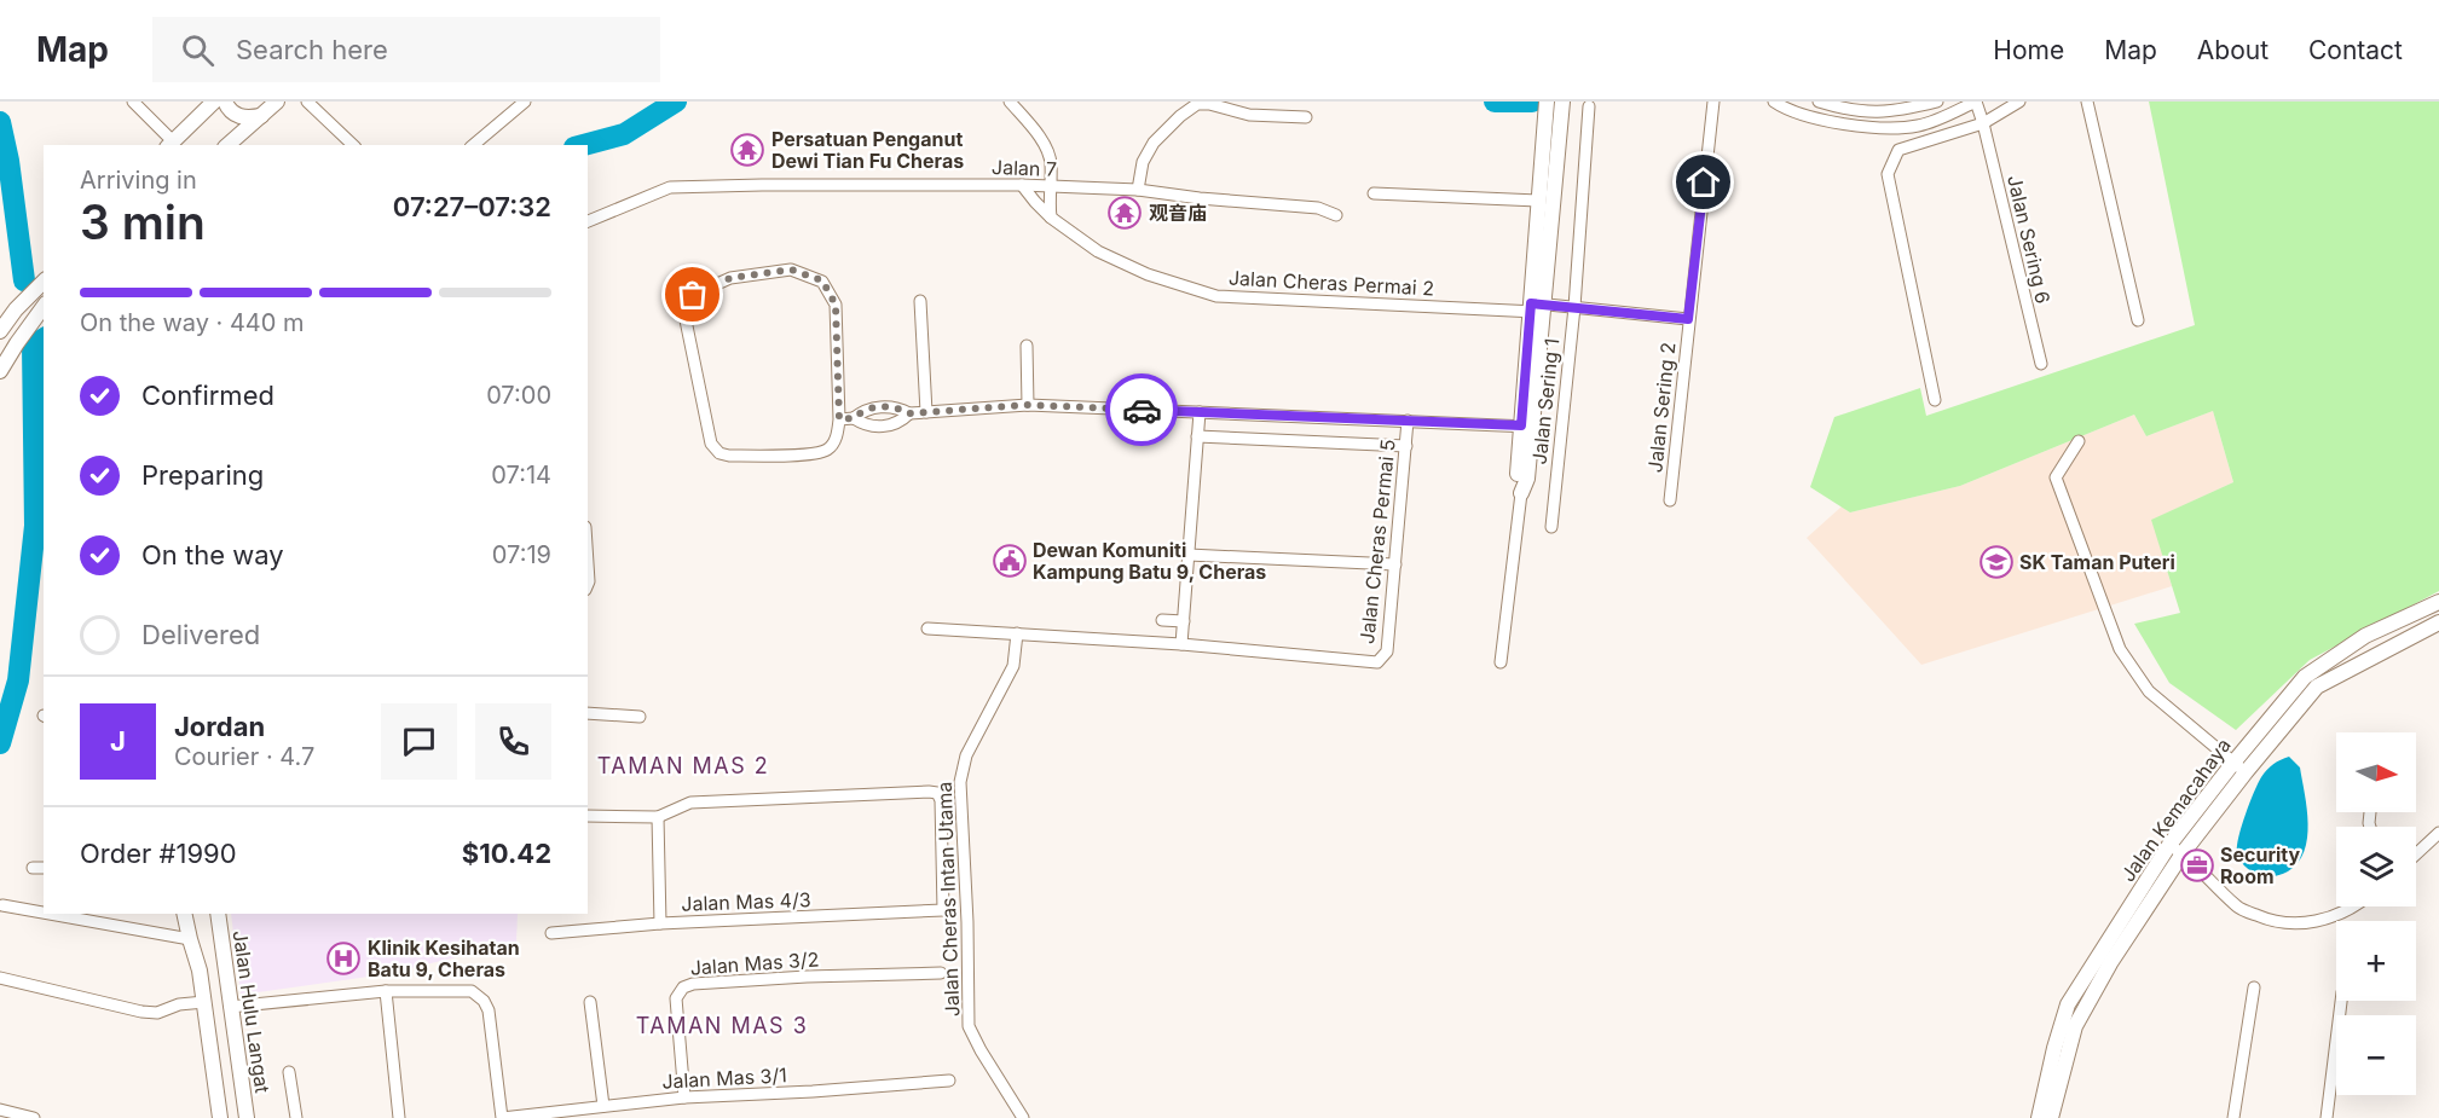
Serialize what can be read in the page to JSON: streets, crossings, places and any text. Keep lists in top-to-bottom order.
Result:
{
  "streets": {
    "street": [
      "Jalan 7",
      "Jalan Sering 6",
      "Jalan Cheras Permai 2",
      "Jalan Sering 1",
      "Jalan Sering 2",
      "Jalan Cheras Permai 5",
      "Jalan Kemacahaya",
      "Jalan Cheras Intan Utama",
      "Jalan Mas 4/3",
      "Jalan Mas 3/2",
      "Jalan Hulu Langat",
      "Jalan Mas 3/1"
    ]
  },
  "crossings": [
    ["Jalan 7", "Jalan Cheras Permai 2"],
    ["Jalan Cheras Permai 2", "Jalan Sering 1"],
    ["Jalan Cheras Permai 2", "Jalan Sering 2"],
    ["Jalan Mas 3/2", "Jalan Mas 3/1"]
  ],
  "districts": ["TAMAN MAS 2", "TAMAN MAS 3"],
  "places": {
    "temple": ["Persatuan Penganut Dewi Tian Fu Cheras", "观音庙"],
    "public building": ["Dewan Komuniti Kampung Batu 9, Cheras"],
    "school or university": ["SK Taman Puteri"],
    "office": ["Security Room"],
    "hospital": ["Klinik Kesihatan Batu 9, Cheras"]
  },
  "north": "right",
  "page": {
    "header": "Map",
    "search": "Search here",
    "nav": [
      "Home",
      "Map",
      "About",
      "Contact"
    ],
    "heading": ["3 min", "Arriving in", "07:27–07:32"],
    "panel": [
      "Jordan",
      "Courier · 4.7",
      "Order #1990",
      "$10.42"
    ],
    "bar": "On the way · 440 m",
    "list": [
      ["Confirmed", "07:00"],
      ["Preparing", "07:14"],
      ["On the way", "07:19"],
      "Delivered"
    ],
    "round": "J",
    "map_buttons": ["+", "−"]
  }
}
